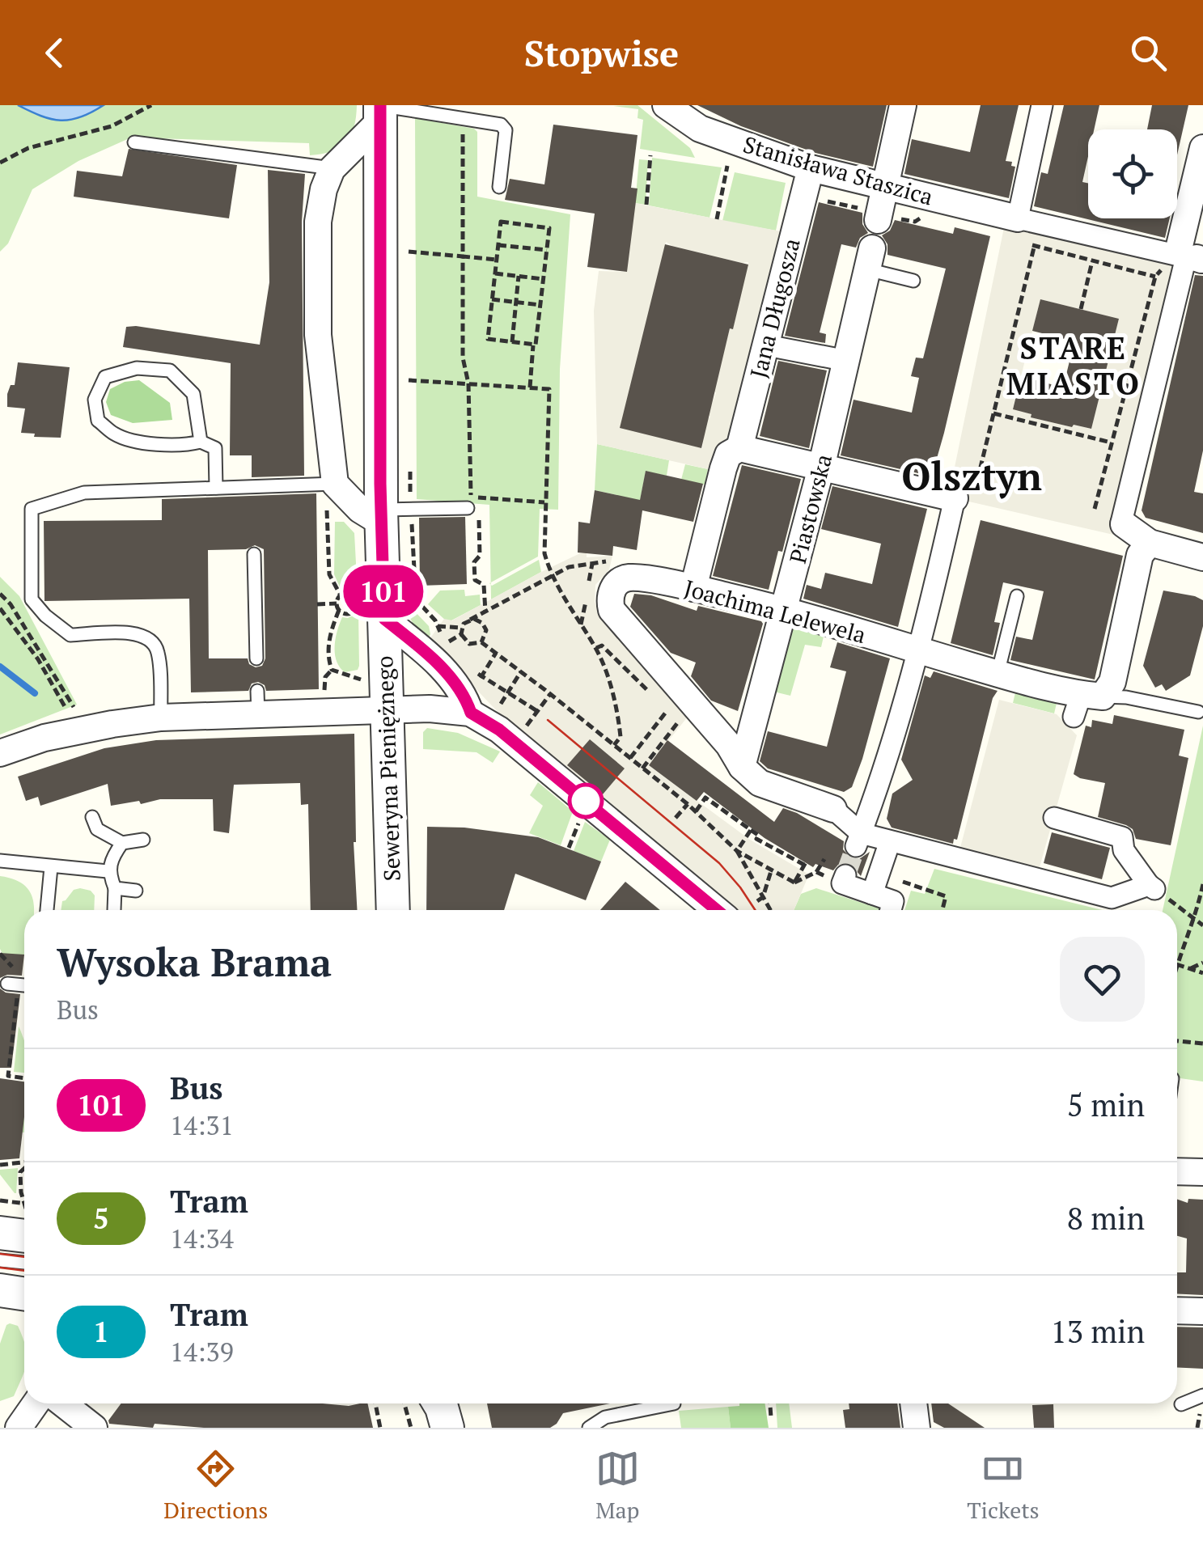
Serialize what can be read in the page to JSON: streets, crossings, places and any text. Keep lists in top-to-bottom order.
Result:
{
  "streets": {
    "street": [
      "Stanisława Staszica",
      "Jana Długosza",
      "Piastowska",
      "Joachima Lelewela",
      "Seweryna Pieniężnego"
    ]
  },
  "crossings": [
    ["Stanisława Staszica", "Jana Długosza"],
    ["Jana Długosza", "Joachima Lelewela"],
    ["Piastowska", "Joachima Lelewela"]
  ],
  "districts": ["STARE MIASTO", "Olsztyn"],
  "lines": ["bus line 101"],
  "page": {
    "header": "Stopwise",
    "on_map": "101",
    "heading": ["Wysoka Brama", "Bus"],
    "list": [
      {
        "mark": "101",
        "name": "Bus",
        "note": "14:31",
        "value": "5 min"
      },
      {
        "mark": "5",
        "name": "Tram",
        "note": "14:34",
        "value": "8 min"
      },
      {
        "mark": "1",
        "name": "Tram",
        "note": "14:39",
        "value": "13 min"
      }
    ],
    "tabs": ["Directions", "Map", "Tickets"]
  }
}
